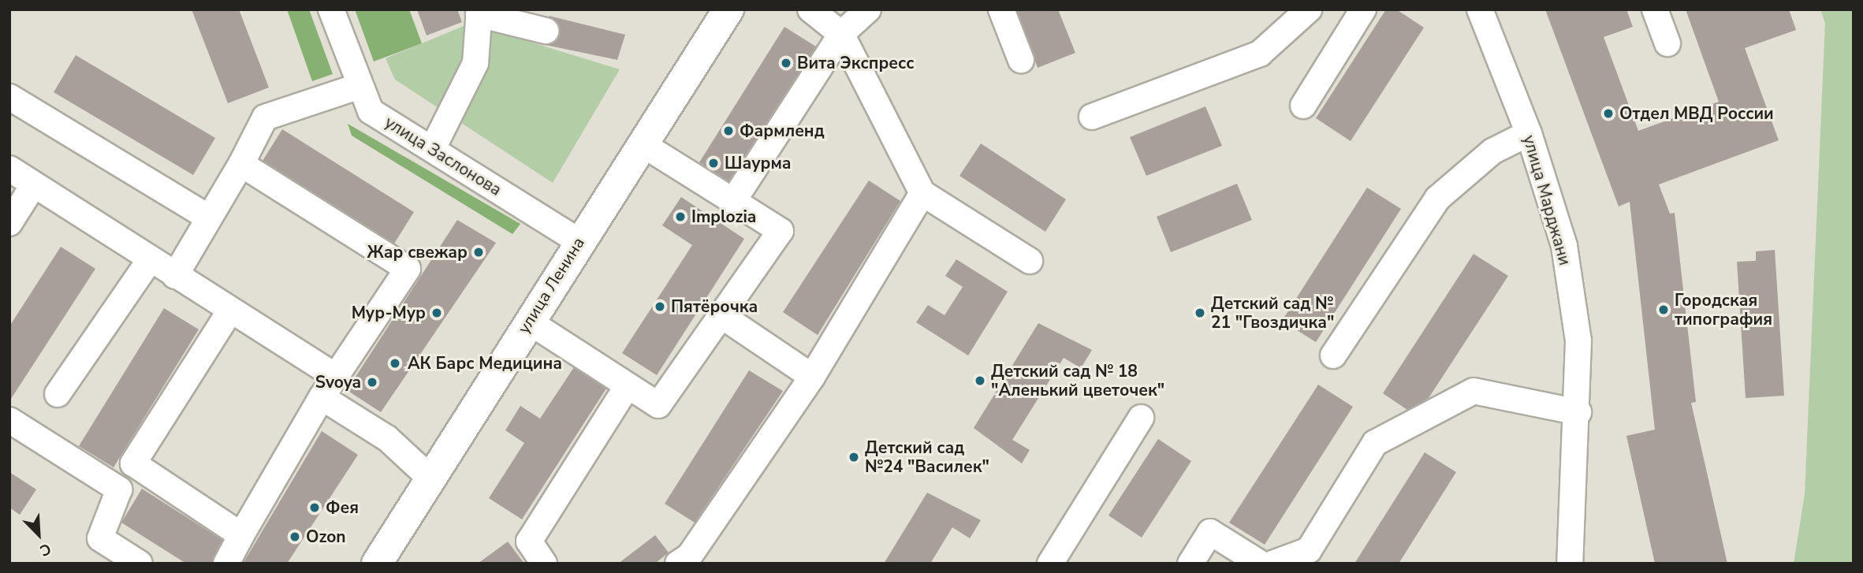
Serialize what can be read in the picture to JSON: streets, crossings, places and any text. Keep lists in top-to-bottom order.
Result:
{
  "streets": {
    "main road": ["улица Ленина"],
    "street": ["улица Заслонова", "улица Марджани"]
  },
  "crossings": [
    ["улица Заслонова", "улица Ленина"]
  ],
  "places": [
    "Вита Экспресс",
    "Отдел МВД России",
    "Фармленд",
    "Шаурма",
    "Implozia",
    "Жар свежар",
    "Пятёрочка",
    "Городская типография",
    "Мур-Мур",
    "Детский сад № 21 \"Гвоздичка\"",
    "АК Барс Медицина",
    "Детский сад № 18 \"Аленький цветочек\"",
    "Svoya",
    "Детский сад №24 \"Василек\"",
    "Фея",
    "Ozon"
  ],
  "north": "bottom right"
}
